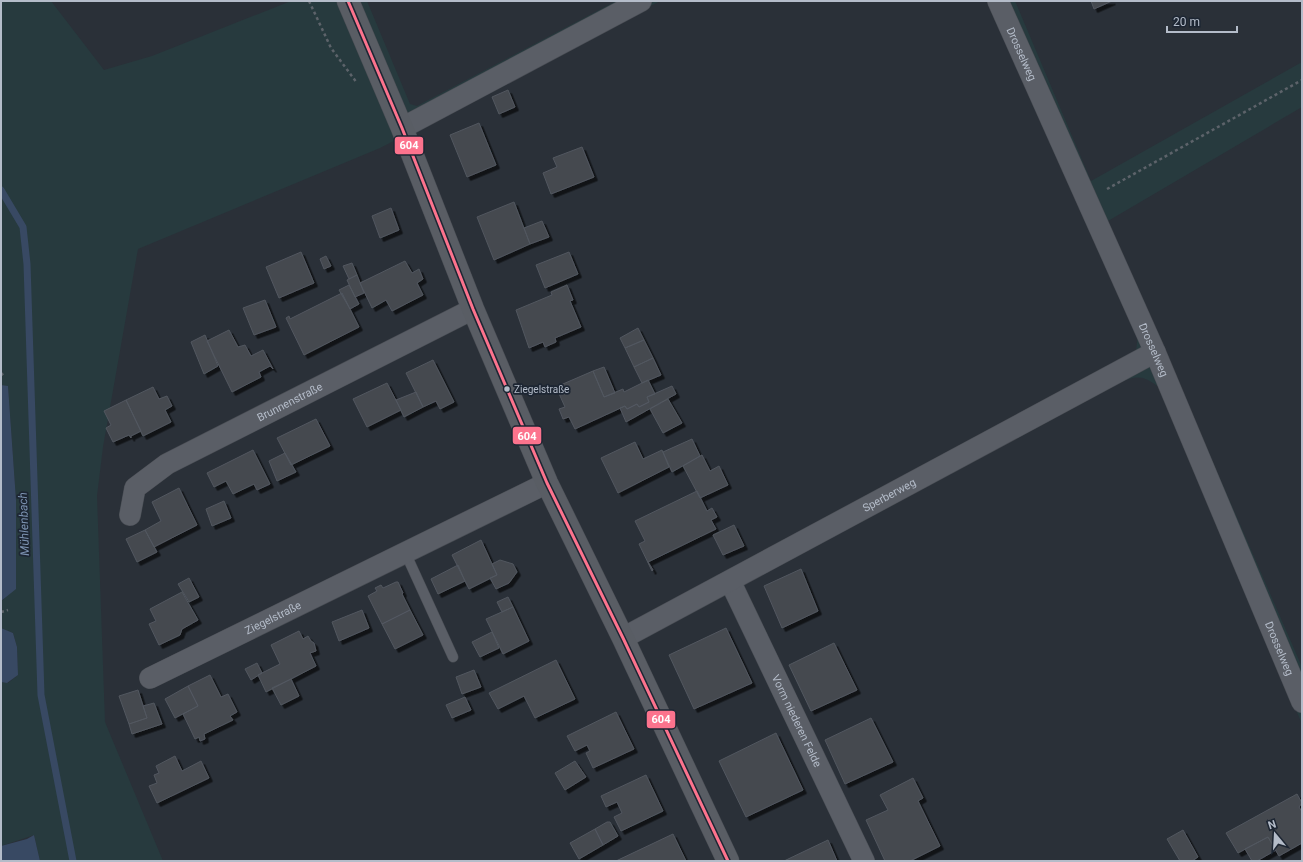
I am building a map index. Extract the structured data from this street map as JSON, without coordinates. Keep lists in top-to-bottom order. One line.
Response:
{"streets":{"street":["Drosselweg","Brunnenstraße","Sperberweg","Ziegelstraße","Vorm niederen Felde"]},"crossings":[["Drosselweg","Sperberweg"],["Sperberweg","Vorm niederen Felde"]],"water":["Mühlenbach"],"places":["Ziegelstraße"],"lines":["transit line 604"],"scale_bar":"20 m","north":"top"}
